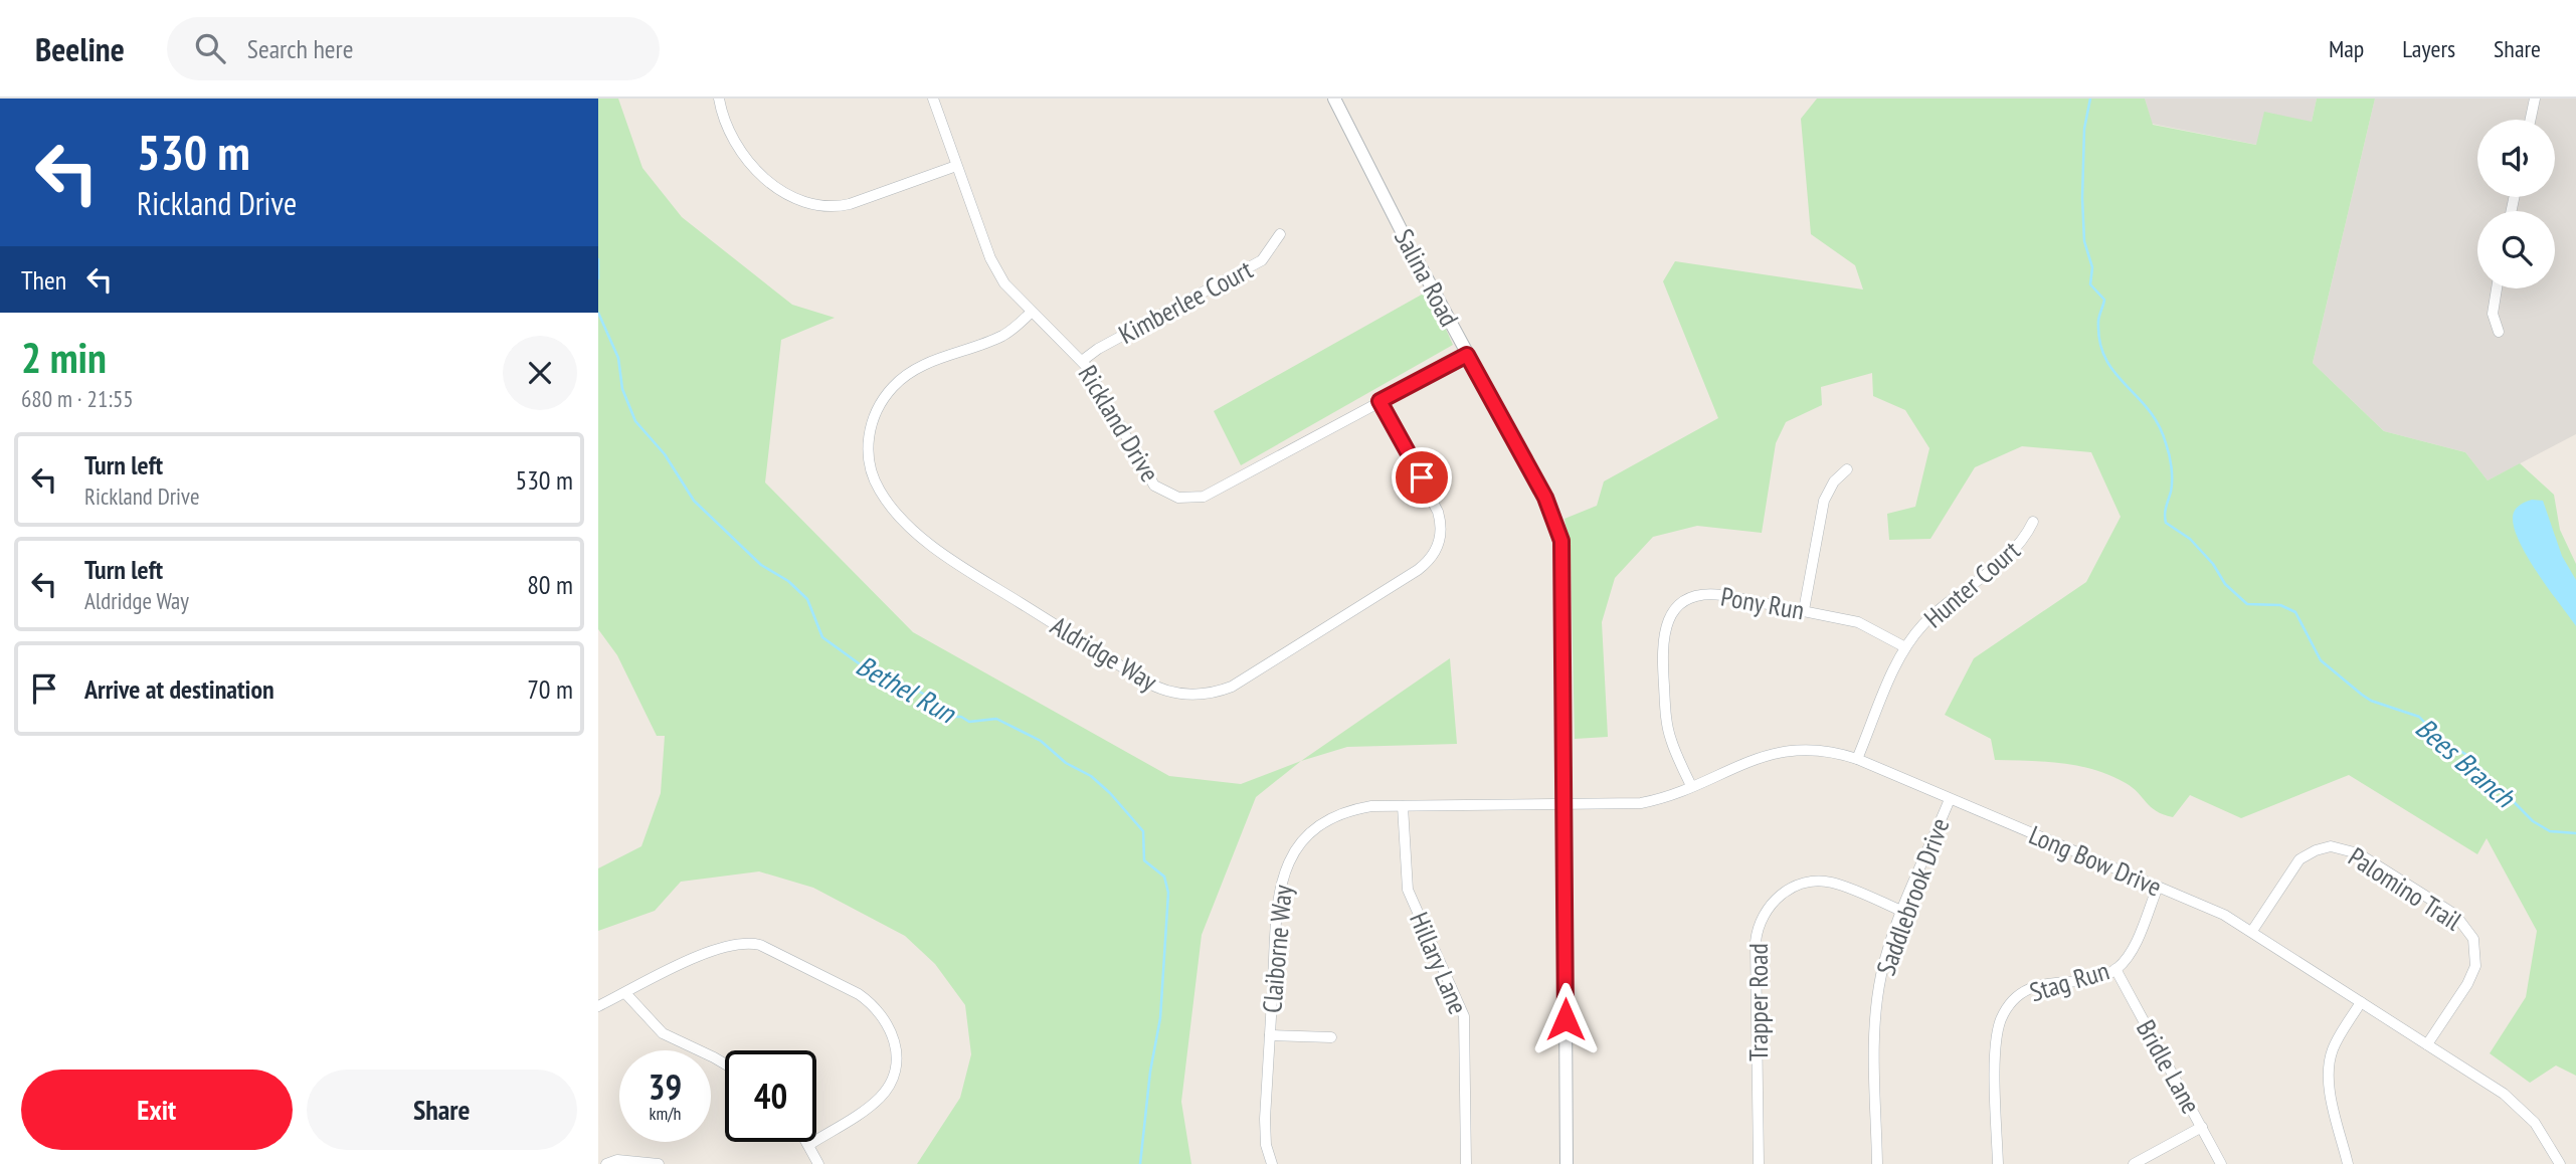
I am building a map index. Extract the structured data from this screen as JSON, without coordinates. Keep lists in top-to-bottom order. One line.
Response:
{"streets":{"street":["Salina Road","Kimberlee Court","Rickland Drive","Hunter Court","Pony Run","Aldridge Way","Long Bow Drive","Palomino Trail","Saddlebrook Drive","Claiborne Way","Hillary Lane","Stag Run","Trapper Road","Bridle Lane"]},"crossings":[["Salina Road","Rickland Drive"],["Salina Road","Long Bow Drive"],["Salina Road","Claiborne Way"],["Kimberlee Court","Rickland Drive"],["Rickland Drive","Aldridge Way"],["Hunter Court","Pony Run"],["Hunter Court","Long Bow Drive"],["Pony Run","Long Bow Drive"],["Long Bow Drive","Palomino Trail"],["Long Bow Drive","Saddlebrook Drive"],["Long Bow Drive","Claiborne Way"],["Long Bow Drive","Stag Run"],["Saddlebrook Drive","Trapper Road"],["Claiborne Way","Hillary Lane"],["Stag Run","Bridle Lane"]],"water":["Bethel Run","Bees Branch"],"page":{"header":"Beeline","search":"Search here","nav":["Map","Layers","Share"],"turn":["530 m","Rickland Drive"],"then":"Then","heading":["2 min","680 m · 21:55"],"list":[{"name":"Turn left","note":"Rickland Drive","value":"530 m"},{"name":"Turn left","note":"Aldridge Way","value":"80 m"},{"name":"Arrive at destination","value":"70 m"}],"speed":"39 km/h","limit":"40","buttons":["Exit","Share"]}}
